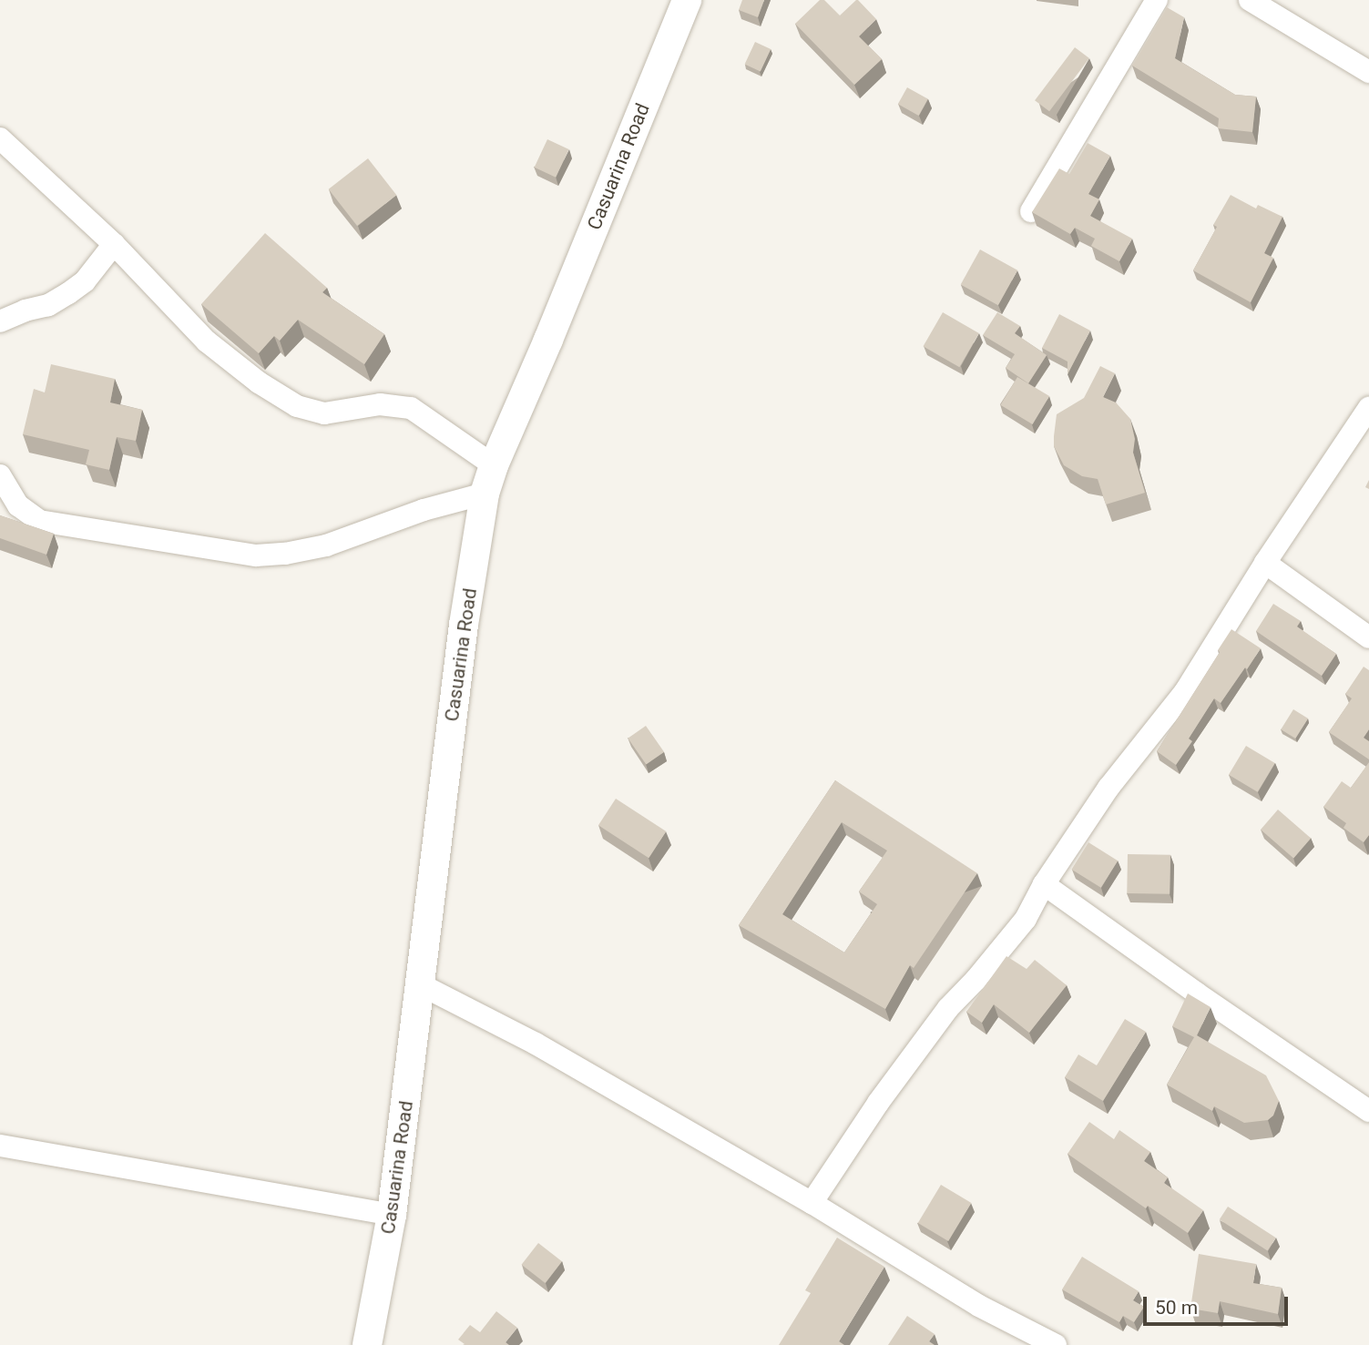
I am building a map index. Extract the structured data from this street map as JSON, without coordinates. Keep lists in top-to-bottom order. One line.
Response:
{"streets":{"street":["Casuarina Road"]},"scale_bar":"50 m"}
